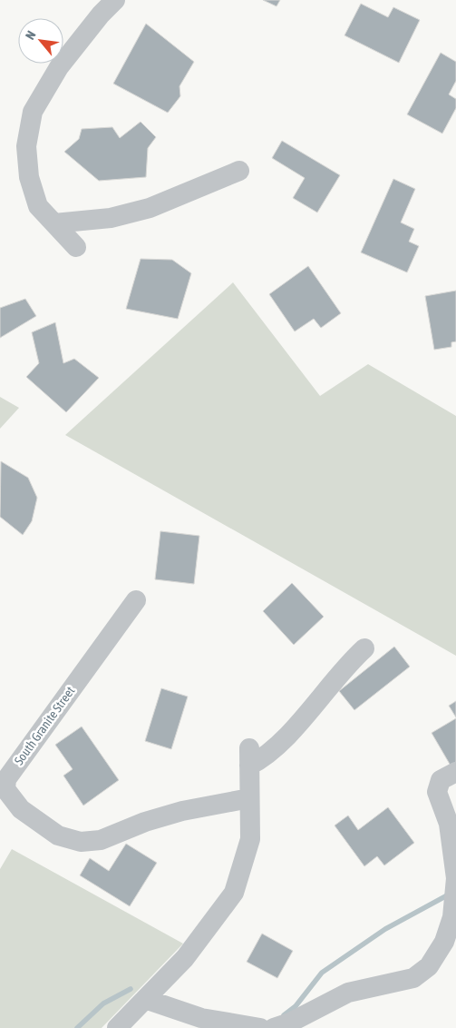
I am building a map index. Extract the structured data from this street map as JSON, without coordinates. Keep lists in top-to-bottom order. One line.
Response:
{"streets":{"street":["South Granite Street"]},"north":"top left"}
